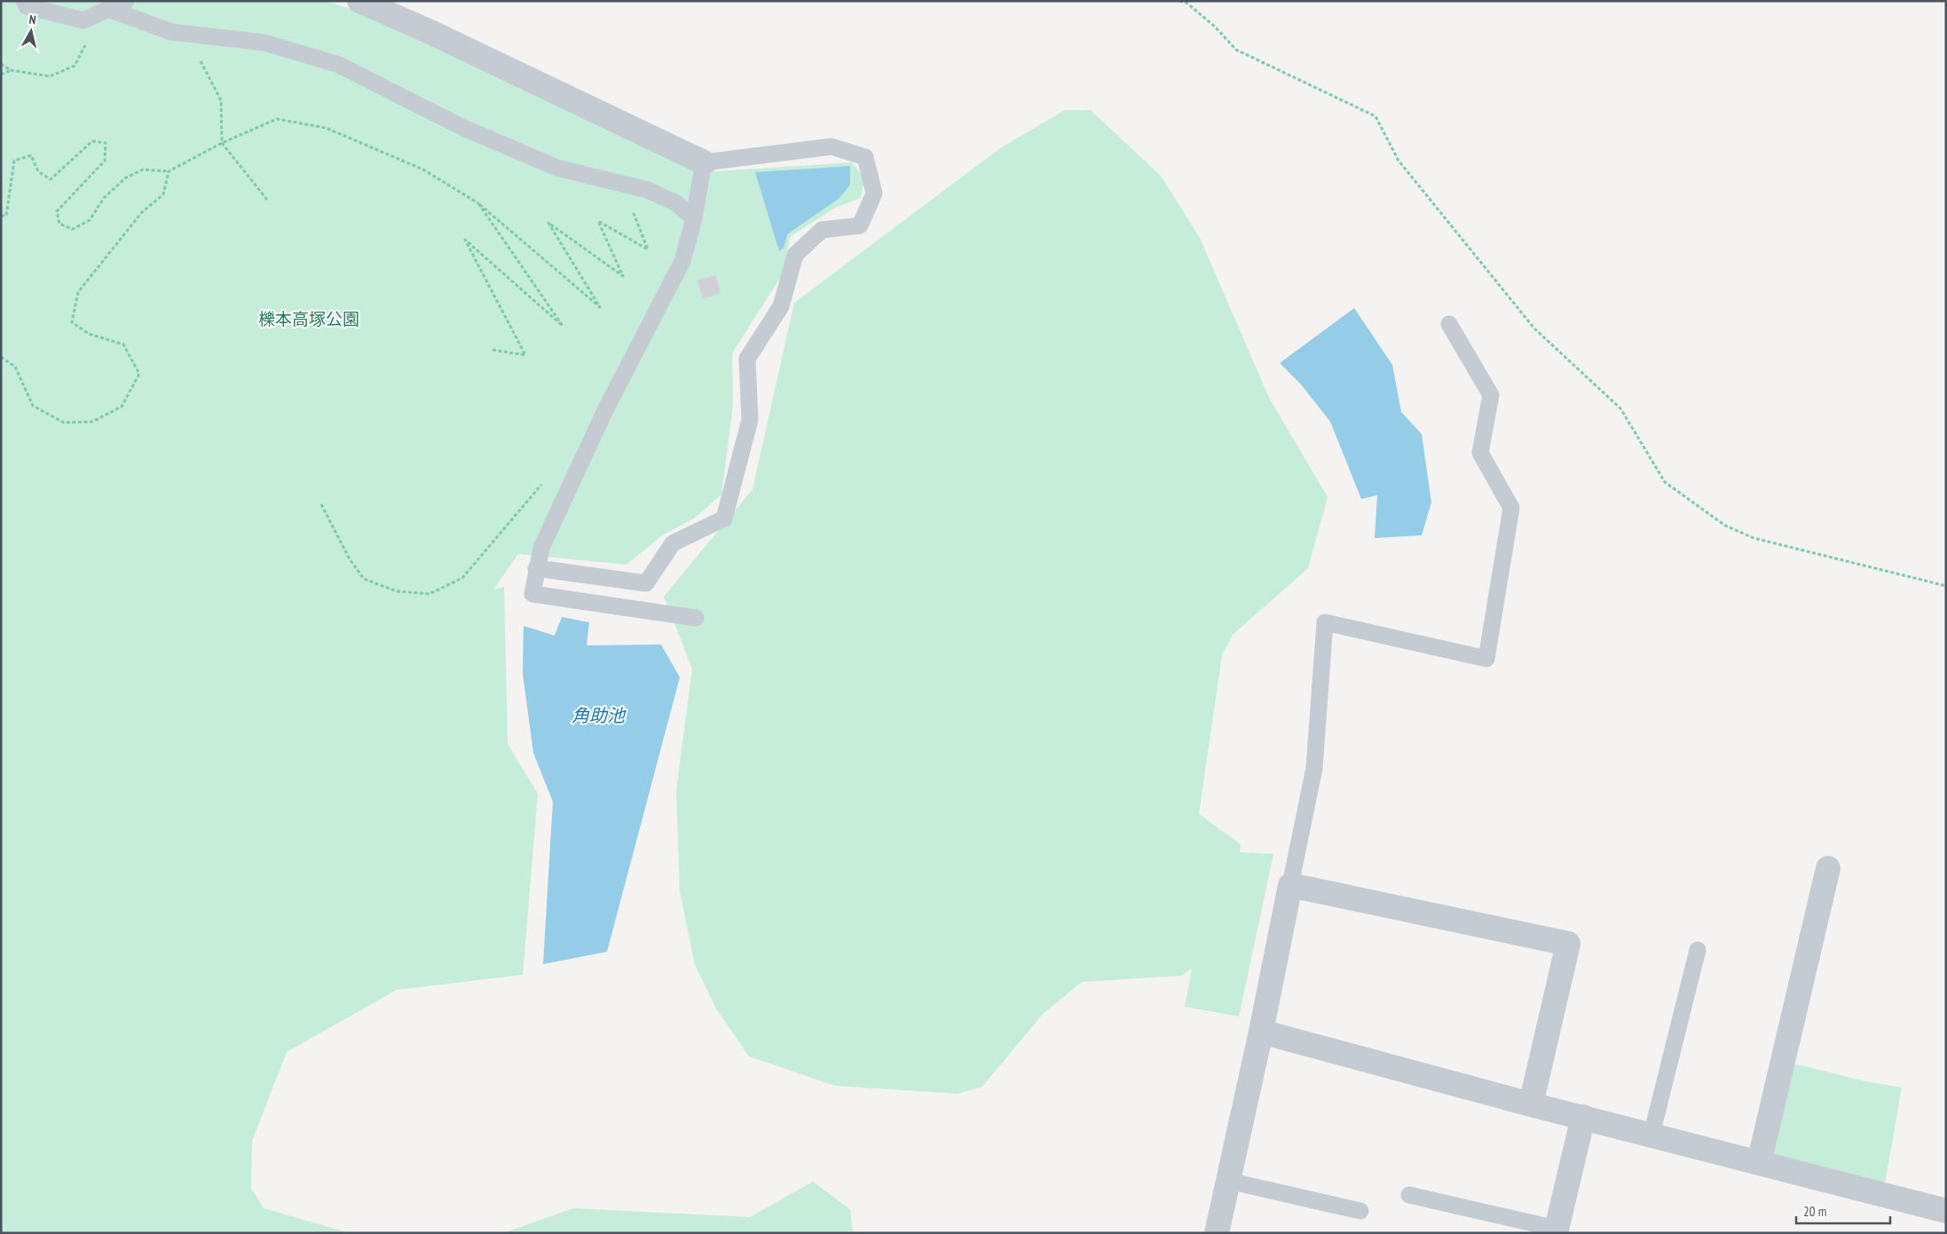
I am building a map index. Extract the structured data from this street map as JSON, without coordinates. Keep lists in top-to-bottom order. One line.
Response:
{"water":["角助池"],"parks":["櫟本高塚公園"],"scale_bar":"20 m","north":"top"}
